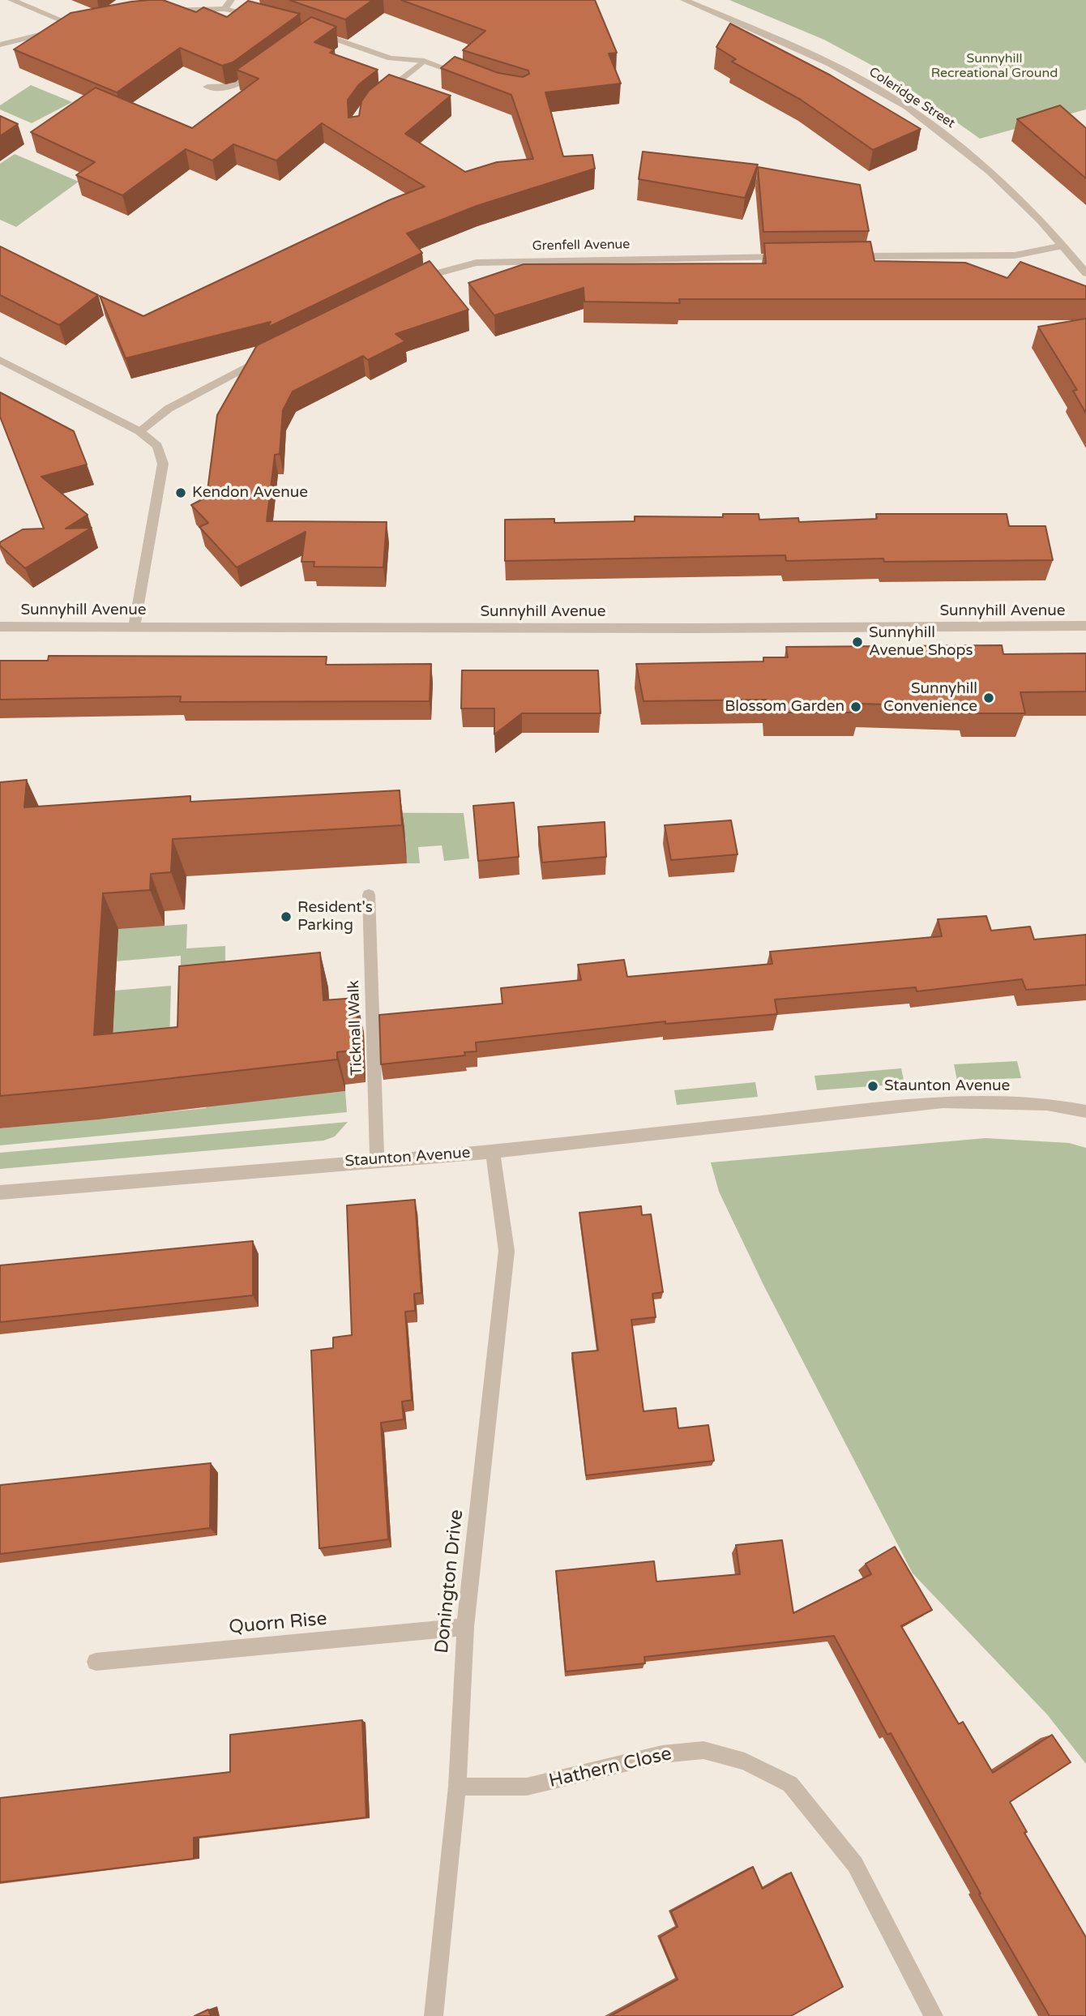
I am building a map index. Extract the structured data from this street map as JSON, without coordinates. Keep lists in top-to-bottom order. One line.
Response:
{"streets":{"street":["Coleridge Street","Grenfell Avenue","Sunnyhill Avenue","Ticknall Walk","Staunton Avenue","Donington Drive","Quorn Rise","Hathern Close"]},"crossings":[["Ticknall Walk","Staunton Avenue"],["Staunton Avenue","Donington Drive"],["Donington Drive","Quorn Rise"],["Donington Drive","Hathern Close"]],"parks":["Sunnyhill Recreational Ground"],"places":["Kendon Avenue","Sunnyhill Avenue Shops","Sunnyhill Convenience","Blossom Garden","Resident's Parking","Staunton Avenue"]}
